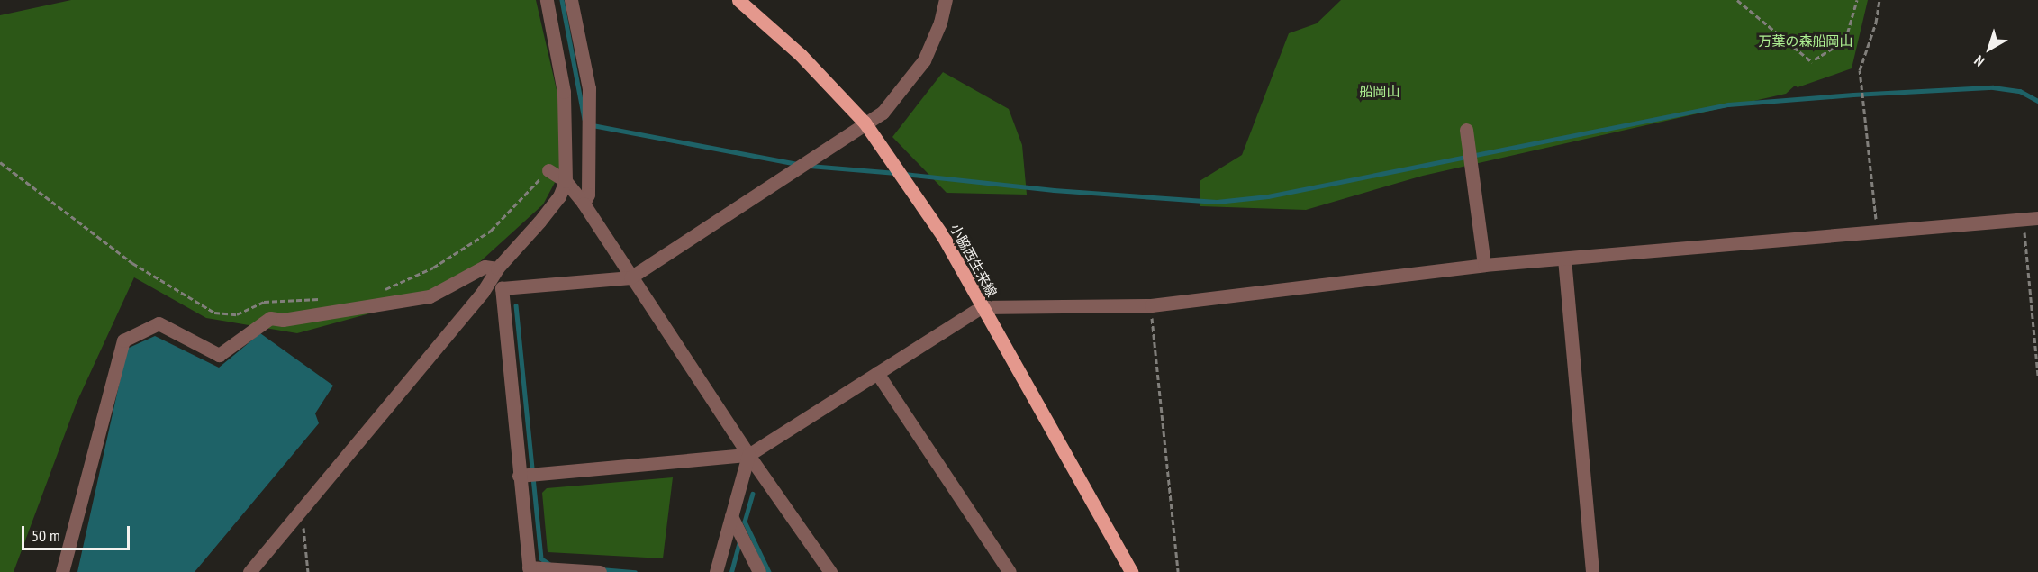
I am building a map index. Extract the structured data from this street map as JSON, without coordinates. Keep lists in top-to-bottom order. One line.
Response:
{"streets":{"main road":["小脇西生来線"]},"parks":["万葉の森船岡山","船岡山"],"scale_bar":"50 m","north":"bottom left"}
